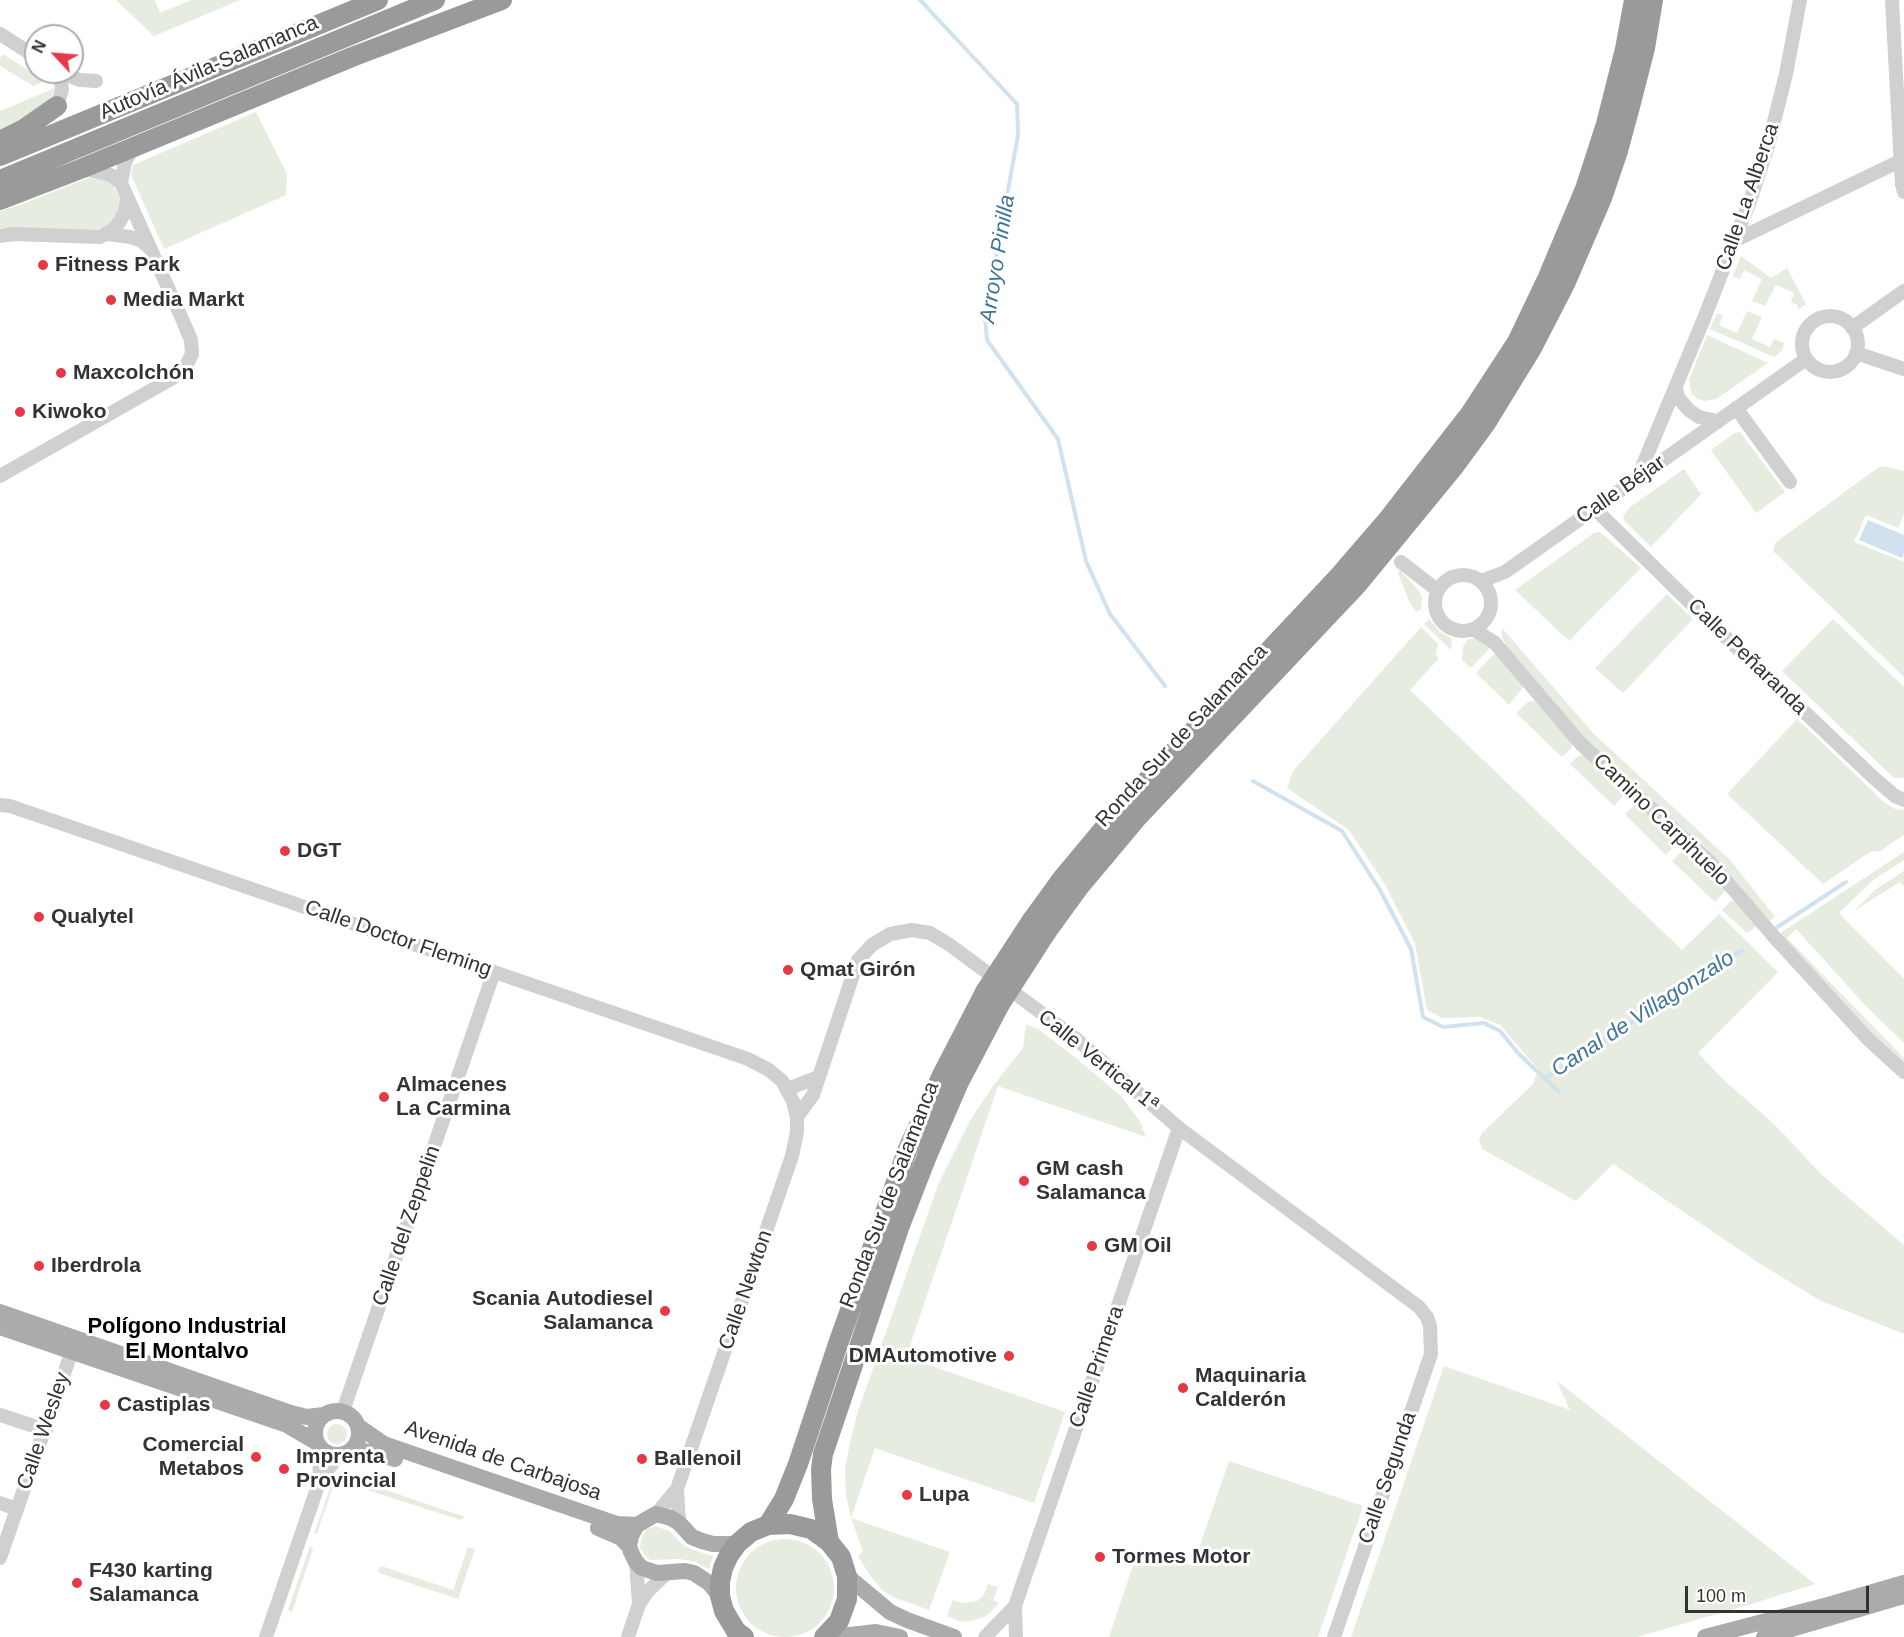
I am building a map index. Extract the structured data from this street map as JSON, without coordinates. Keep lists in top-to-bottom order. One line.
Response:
{"streets":{"highway":["Autovía Ávila-Salamanca","Ronda Sur de Salamanca"],"main road":["Avenida de Carbajosa"],"street":["Calle La Alberca","Calle Béjar","Calle Peñaranda","Camino Carpihuelo","Calle Doctor Fleming","Calle Vertical 1ª","Calle del Zeppelin","Calle Newton","Calle Primera","Calle Wesley","Calle Segunda"]},"crossings":[["Calle La Alberca","Calle Béjar"],["Calle Béjar","Calle Peñaranda"],["Calle Béjar","Camino Carpihuelo"],["Calle Doctor Fleming","Calle del Zeppelin"],["Calle Doctor Fleming","Calle Newton"],["Calle Vertical 1ª","Calle Newton"],["Calle Vertical 1ª","Calle Primera"],["Calle Vertical 1ª","Calle Segunda"],["Calle del Zeppelin","Avenida de Carbajosa"]],"districts":["Polígono Industrial El Montalvo"],"water":["Arroyo Pinilla","Canal de Villagonzalo"],"places":["Fitness Park","Media Markt","Maxcolchón","Kiwoko","DGT","Qualytel","Qmat Girón","Almacenes La Carmina","GM cash Salamanca","GM Oil","Iberdrola","Scania Autodiesel Salamanca","DMAutomotive","Maquinaria Calderón","Castiplas","Comercial Metabos","Ballenoil","Imprenta Provincial","Lupa","Tormes Motor","F430 karting Salamanca"],"scale_bar":"100 m","north":"top left"}
